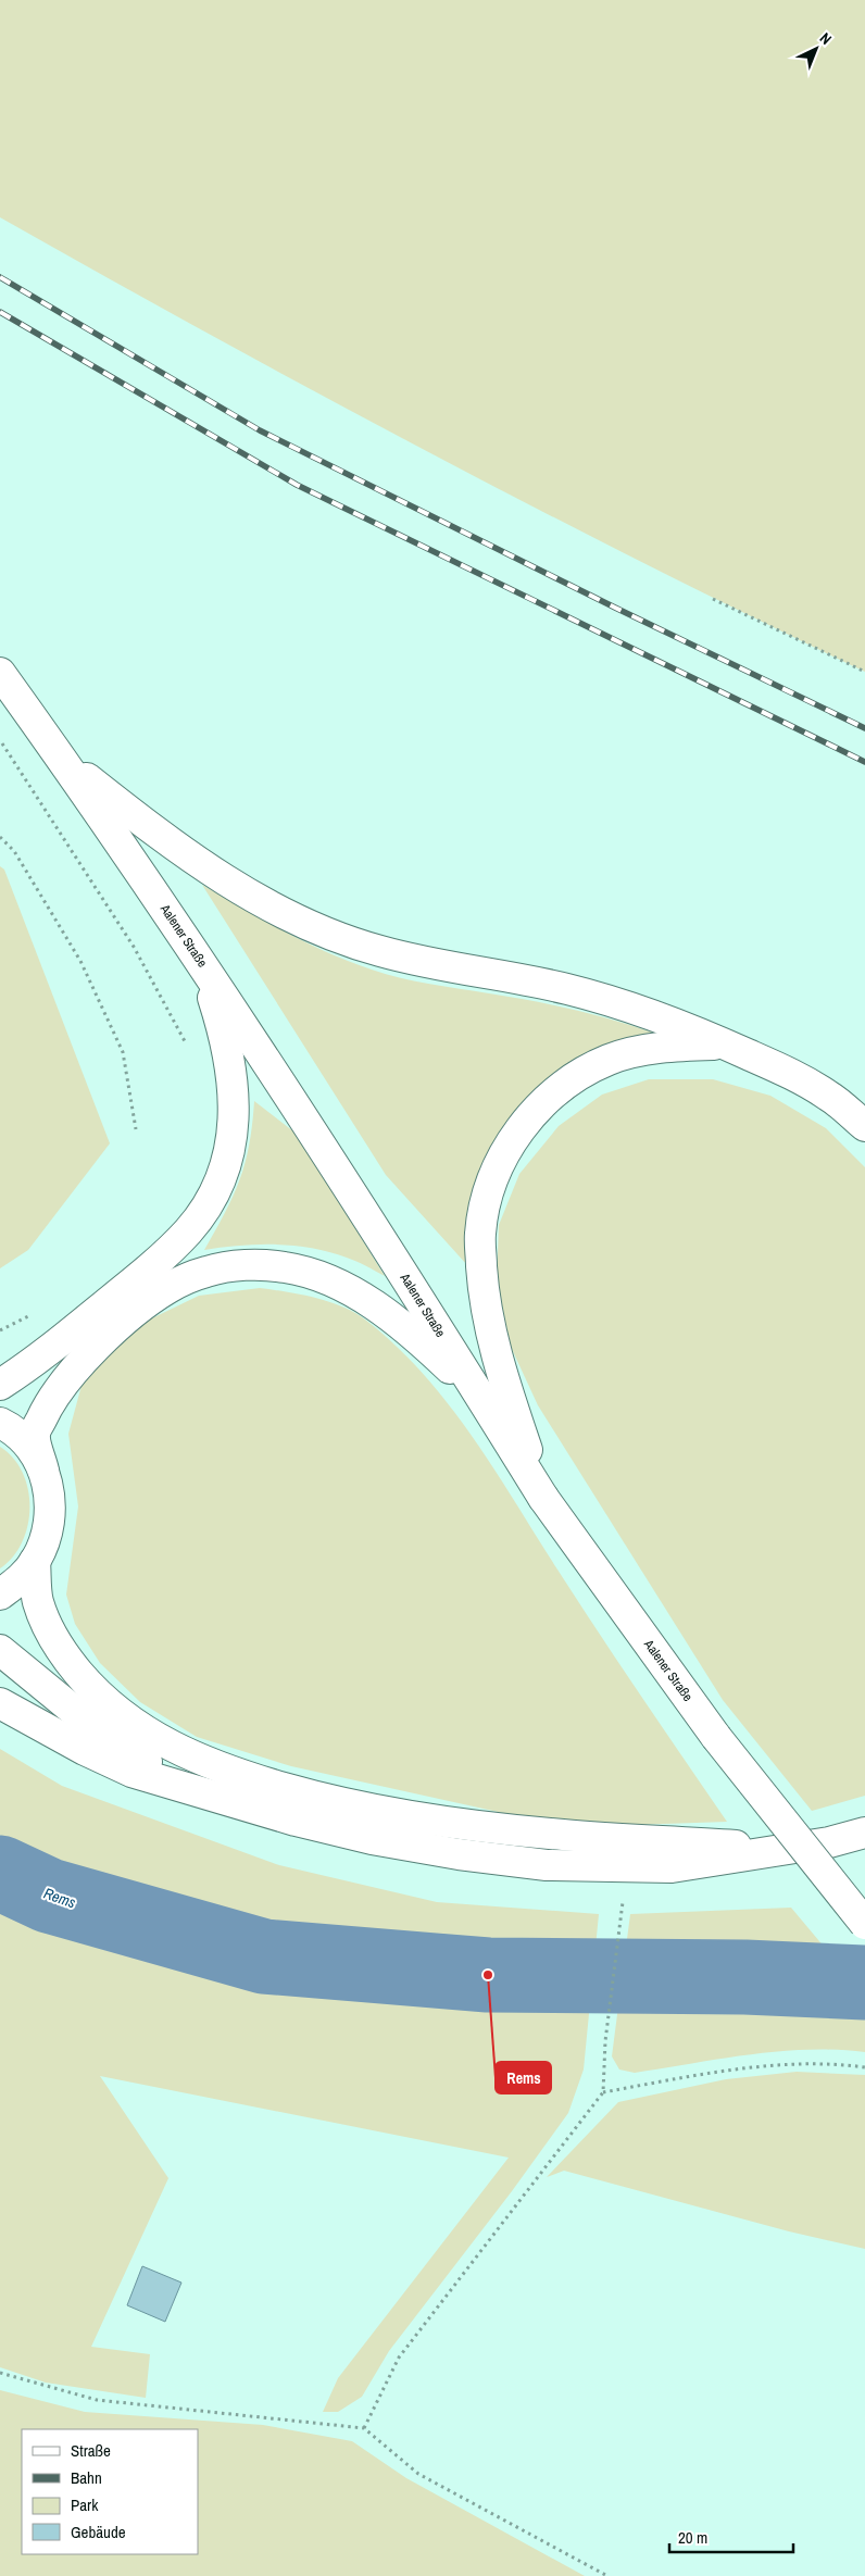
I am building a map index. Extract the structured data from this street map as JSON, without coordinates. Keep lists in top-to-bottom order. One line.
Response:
{"streets":{"main road":["Aalener Straße"]},"water":["Rems"],"places":["Rems"],"legend":["Straße","Bahn","Park","Gebäude"],"scale_bar":"20 m","north":"top right"}
